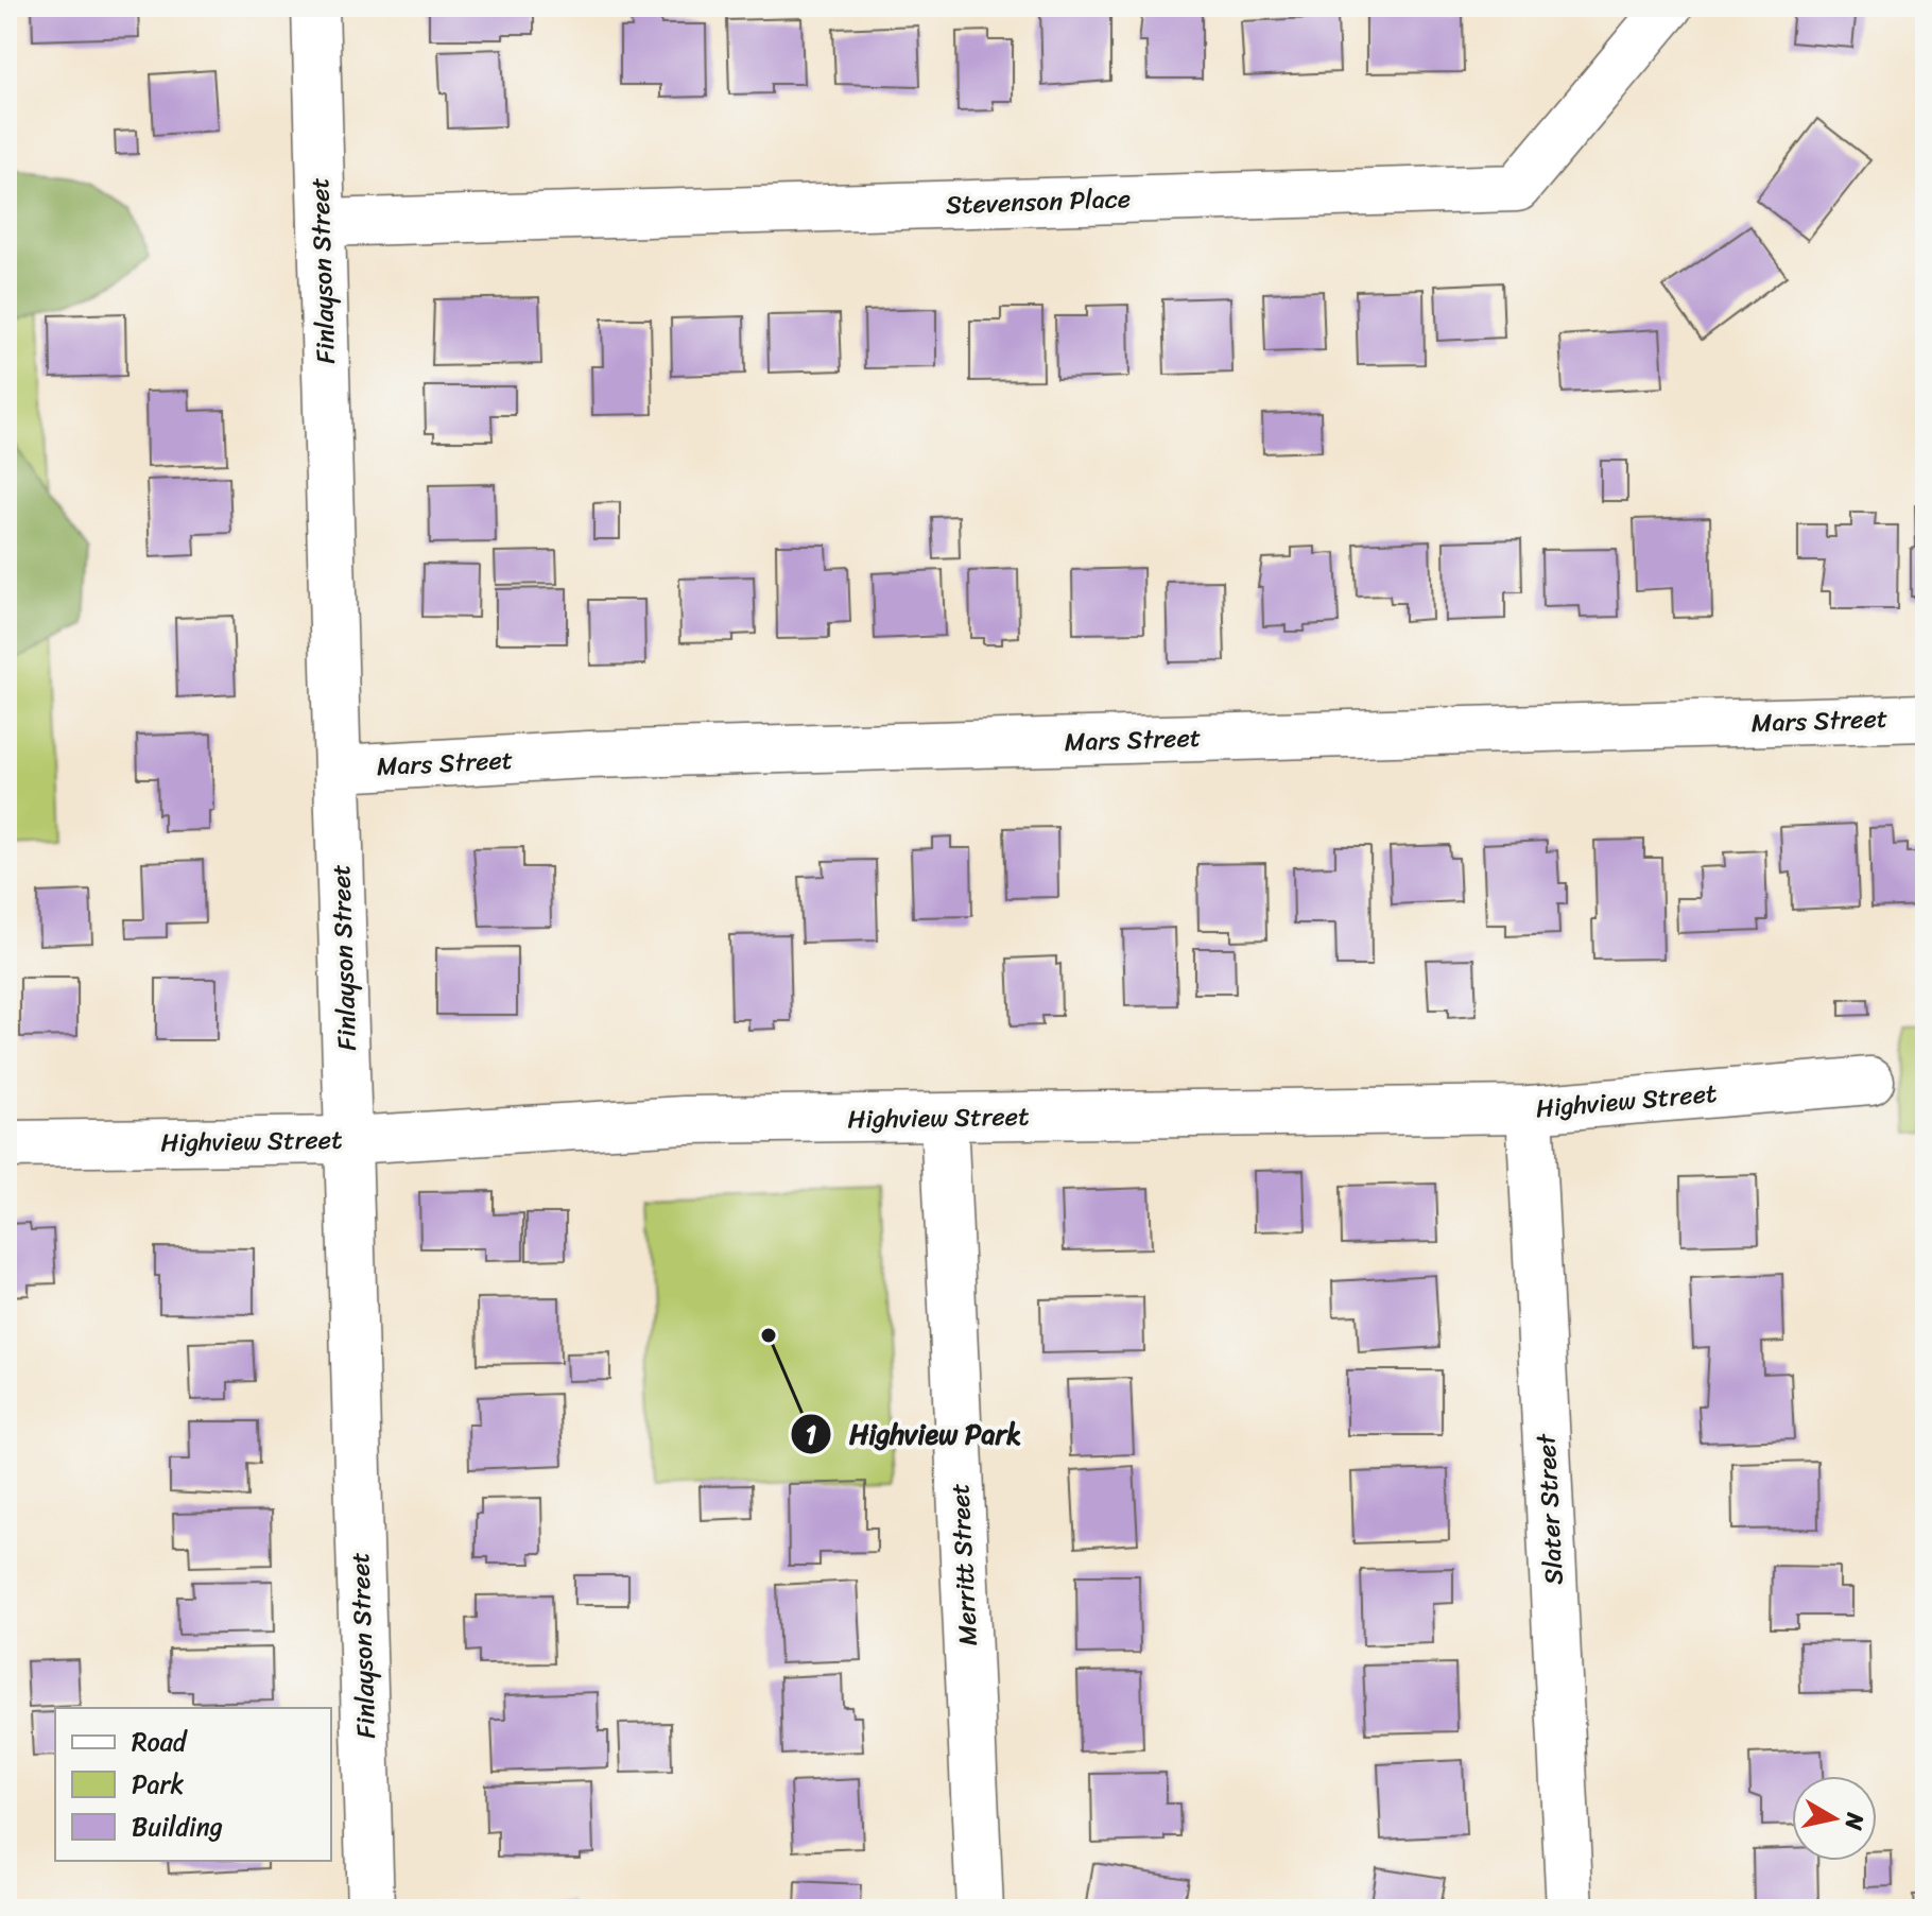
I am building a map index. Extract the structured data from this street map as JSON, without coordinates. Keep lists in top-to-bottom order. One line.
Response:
{"streets":{"street":["Stevenson Place","Finlayson Street","Mars Street","Highview Street","Slater Street","Merritt Street"]},"crossings":[["Stevenson Place","Finlayson Street"],["Finlayson Street","Mars Street"],["Finlayson Street","Highview Street"],["Highview Street","Slater Street"],["Highview Street","Merritt Street"]],"places":["Highview Park"],"legend":["Road","Park","Building"],"north":"right"}
